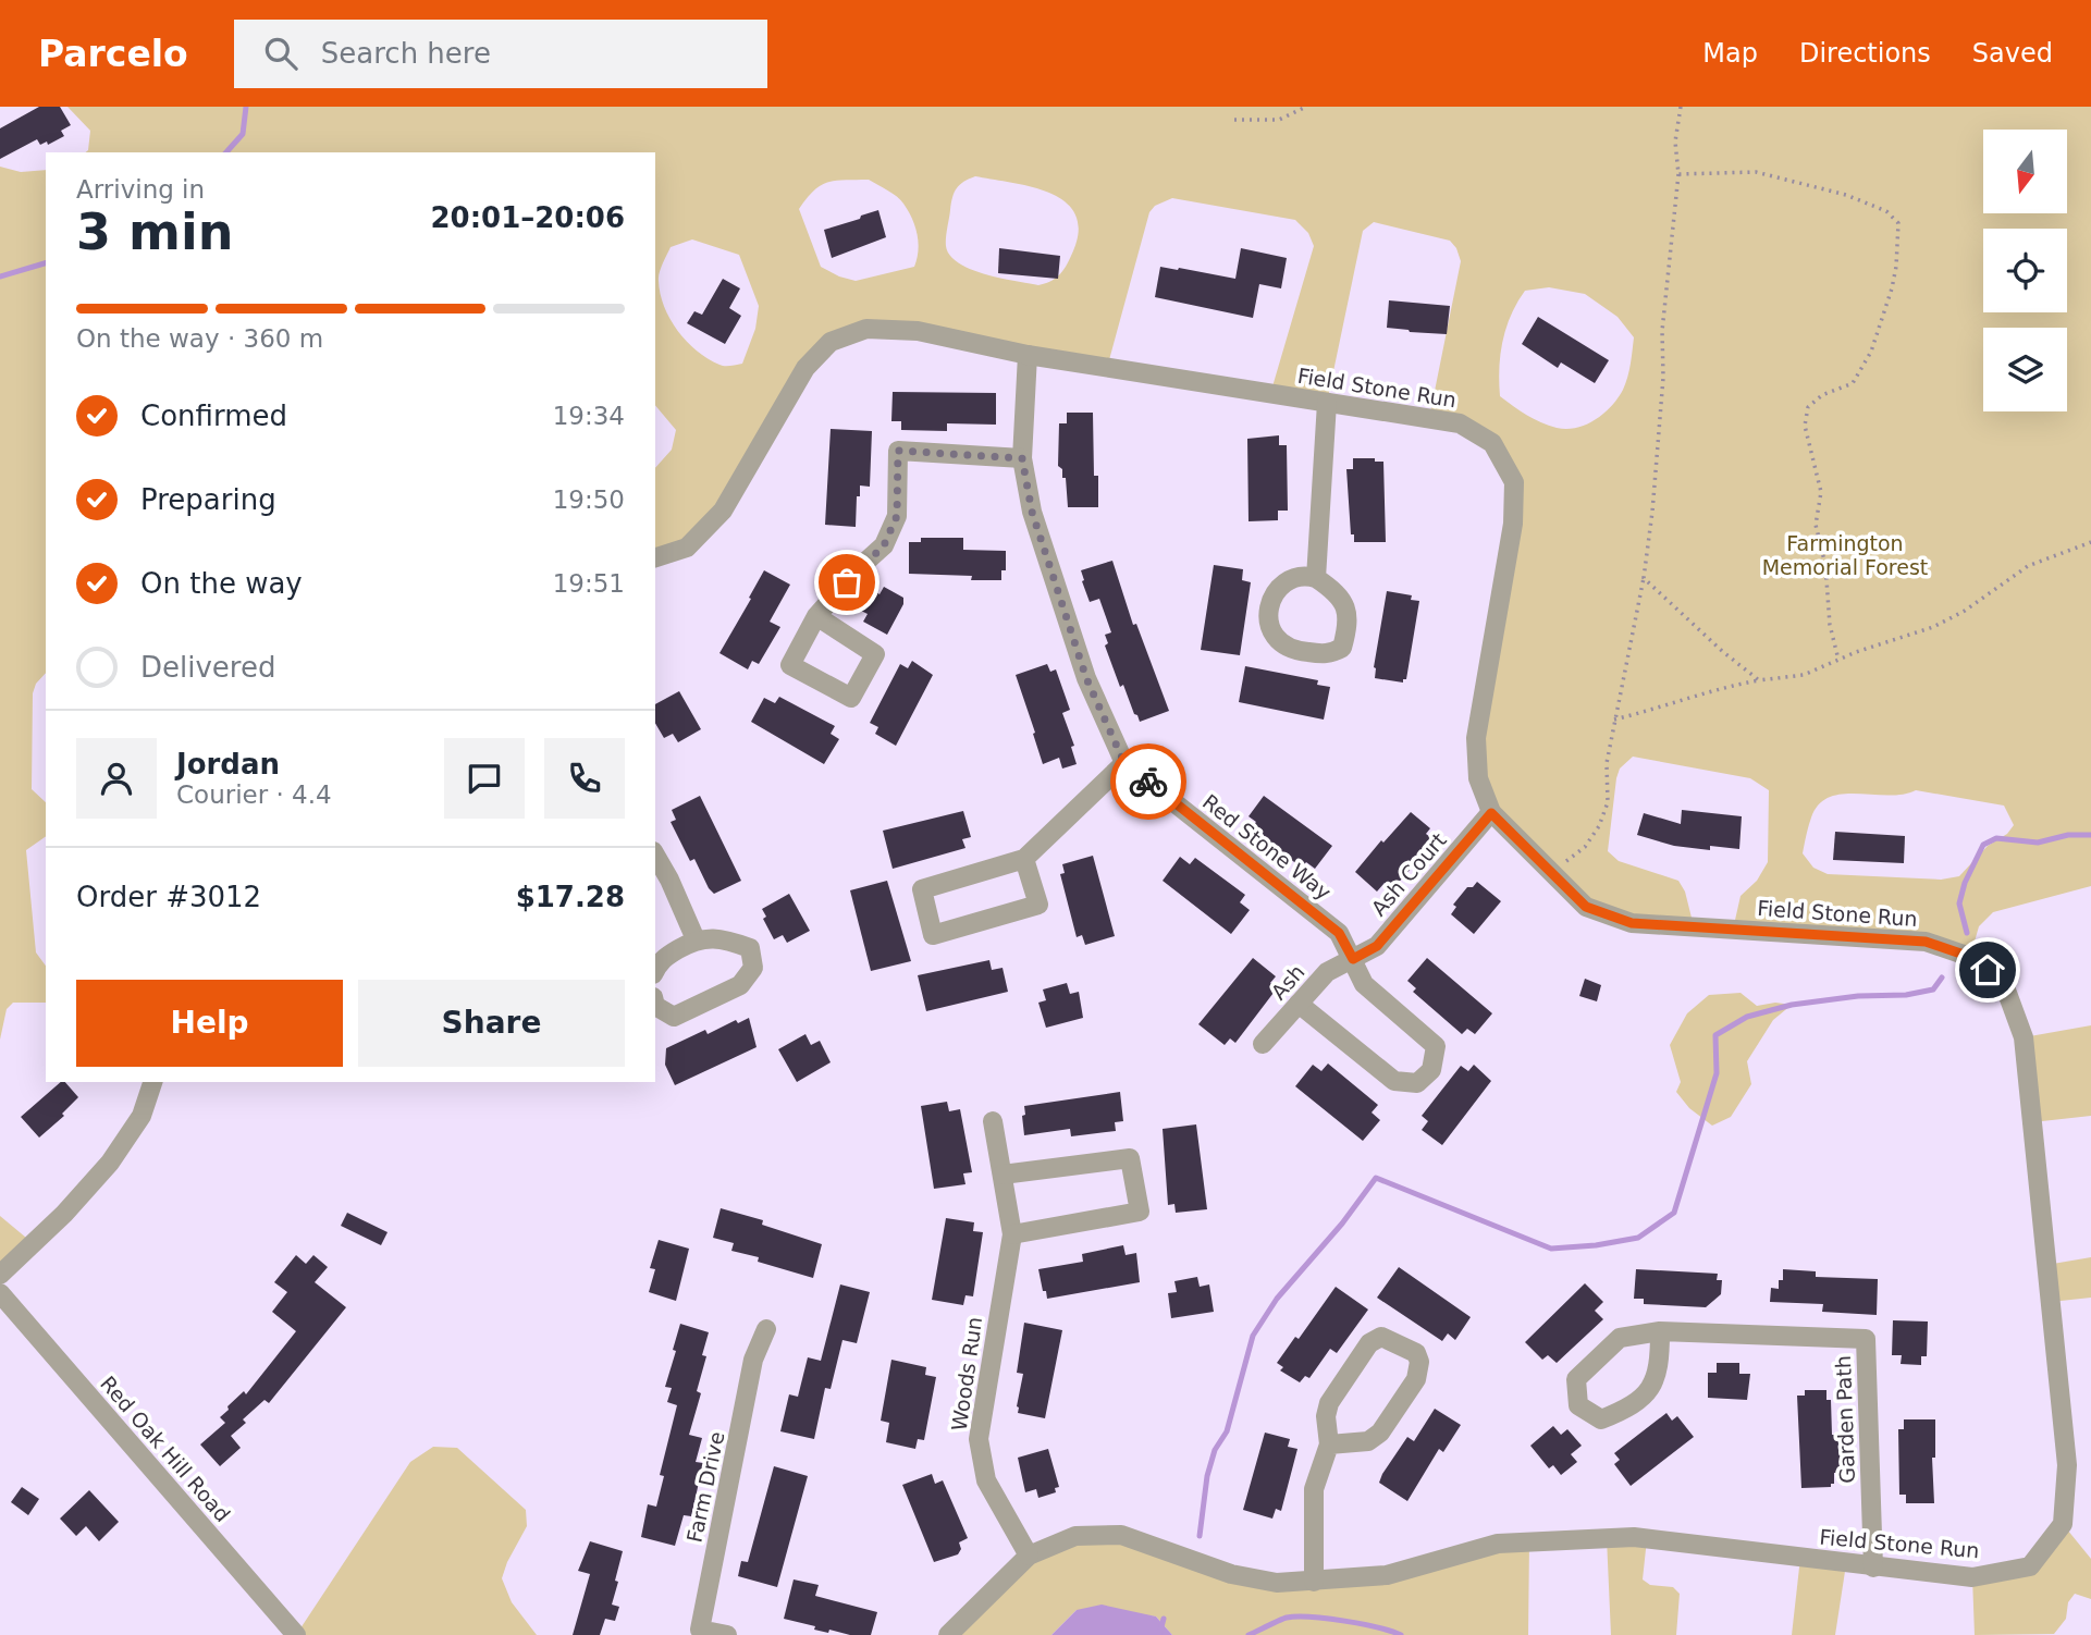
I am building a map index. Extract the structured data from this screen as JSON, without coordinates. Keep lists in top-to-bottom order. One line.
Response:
{"streets":{"street":["Field Stone Run","Red Stone Way","Ash Court","Ash","Woods Run","Garden Path","Red Oak Hill Road","Farm Drive"]},"crossings":[["Field Stone Run","Red Stone Way"],["Field Stone Run","Ash Court"],["Field Stone Run","Woods Run"],["Field Stone Run","Garden Path"],["Red Stone Way","Ash Court"],["Red Stone Way","Ash"],["Ash Court","Ash"]],"parks":["Farmington Memorial Forest"],"north":"bottom","page":{"header":"Parcelo","search":"Search here","nav":["Map","Directions","Saved"],"heading":["3 min","Arriving in","20:01–20:06"],"panel":["Jordan","Courier · 4.4","Order #3012","$17.28"],"bar":"On the way · 360 m","list":[["Confirmed","19:34"],["Preparing","19:50"],["On the way","19:51"],"Delivered"],"buttons":["Help","Share"]}}
